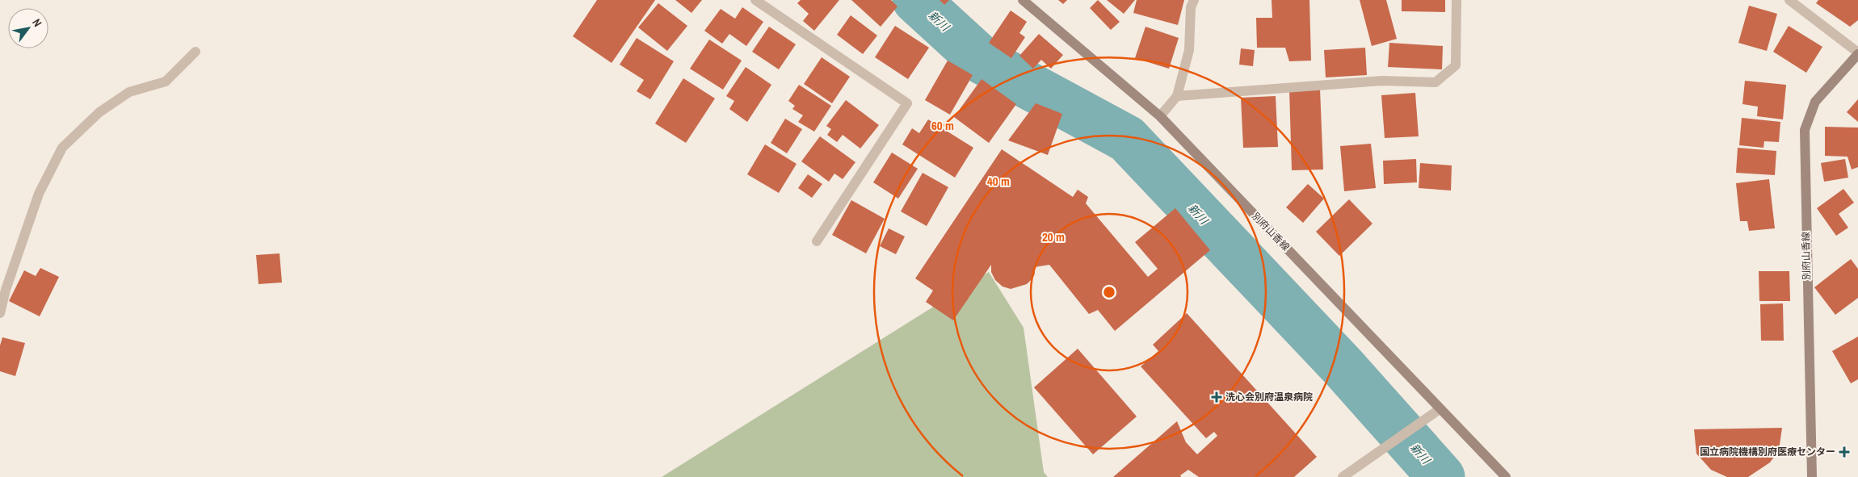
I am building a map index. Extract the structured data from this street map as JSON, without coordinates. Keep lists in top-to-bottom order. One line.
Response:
{"streets":{"main road":["別府山香線"]},"water":["新川"],"places":{"health":["洗心会別府温泉病院","国立病院機構別府医療センター"]},"north":"top right","rings":["60 m","40 m","20 m"]}
